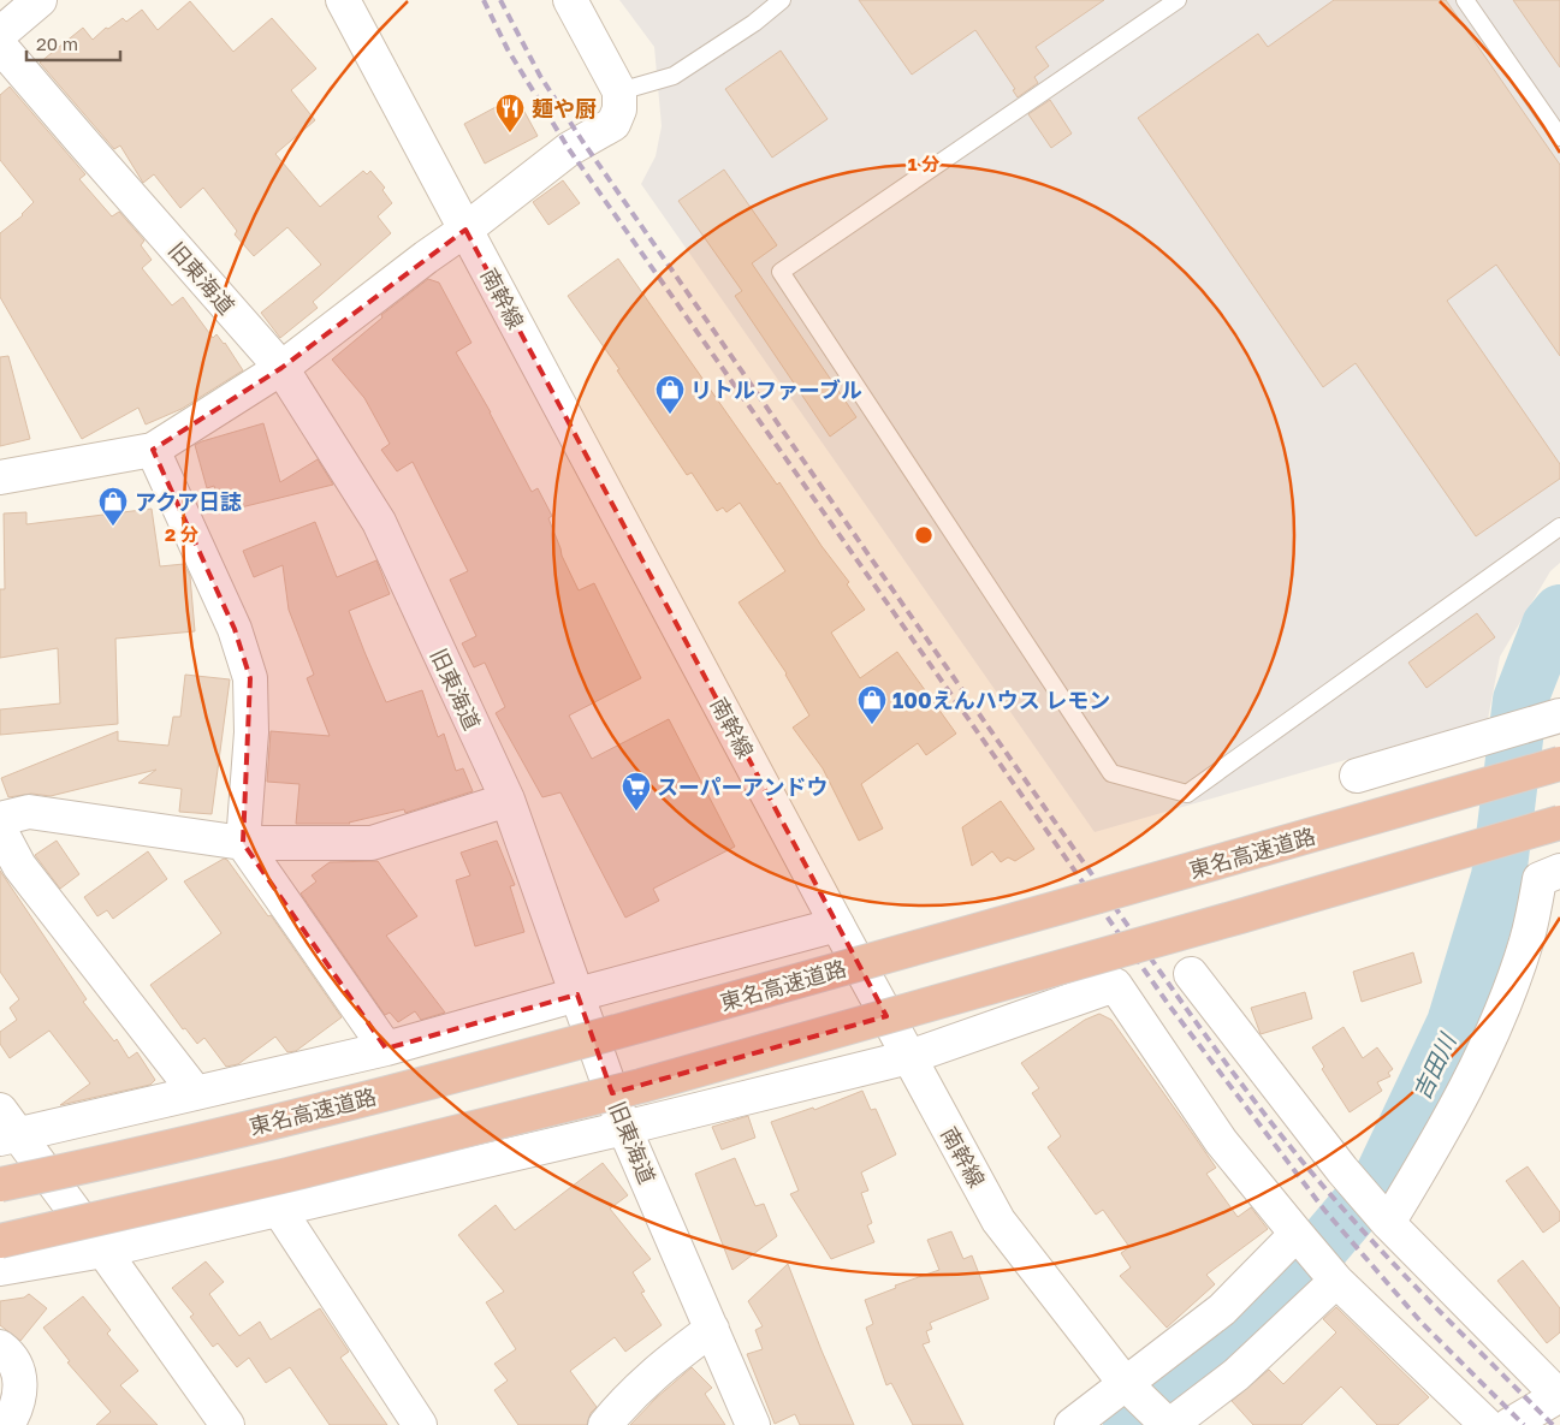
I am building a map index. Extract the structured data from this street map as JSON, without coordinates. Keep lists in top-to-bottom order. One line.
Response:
{"streets":{"highway":["東名高速道路"],"street":["旧東海道","南幹線"]},"water":["吉田川"],"places":{"restaurant":["麺や厨"],"shop":["リトルファーブル","アクア日誌","100えんハウス レモン"],"supermarket":["スーパーアンドウ"]},"scale_bar":"20 m","rings":["1 分","2 分"]}
